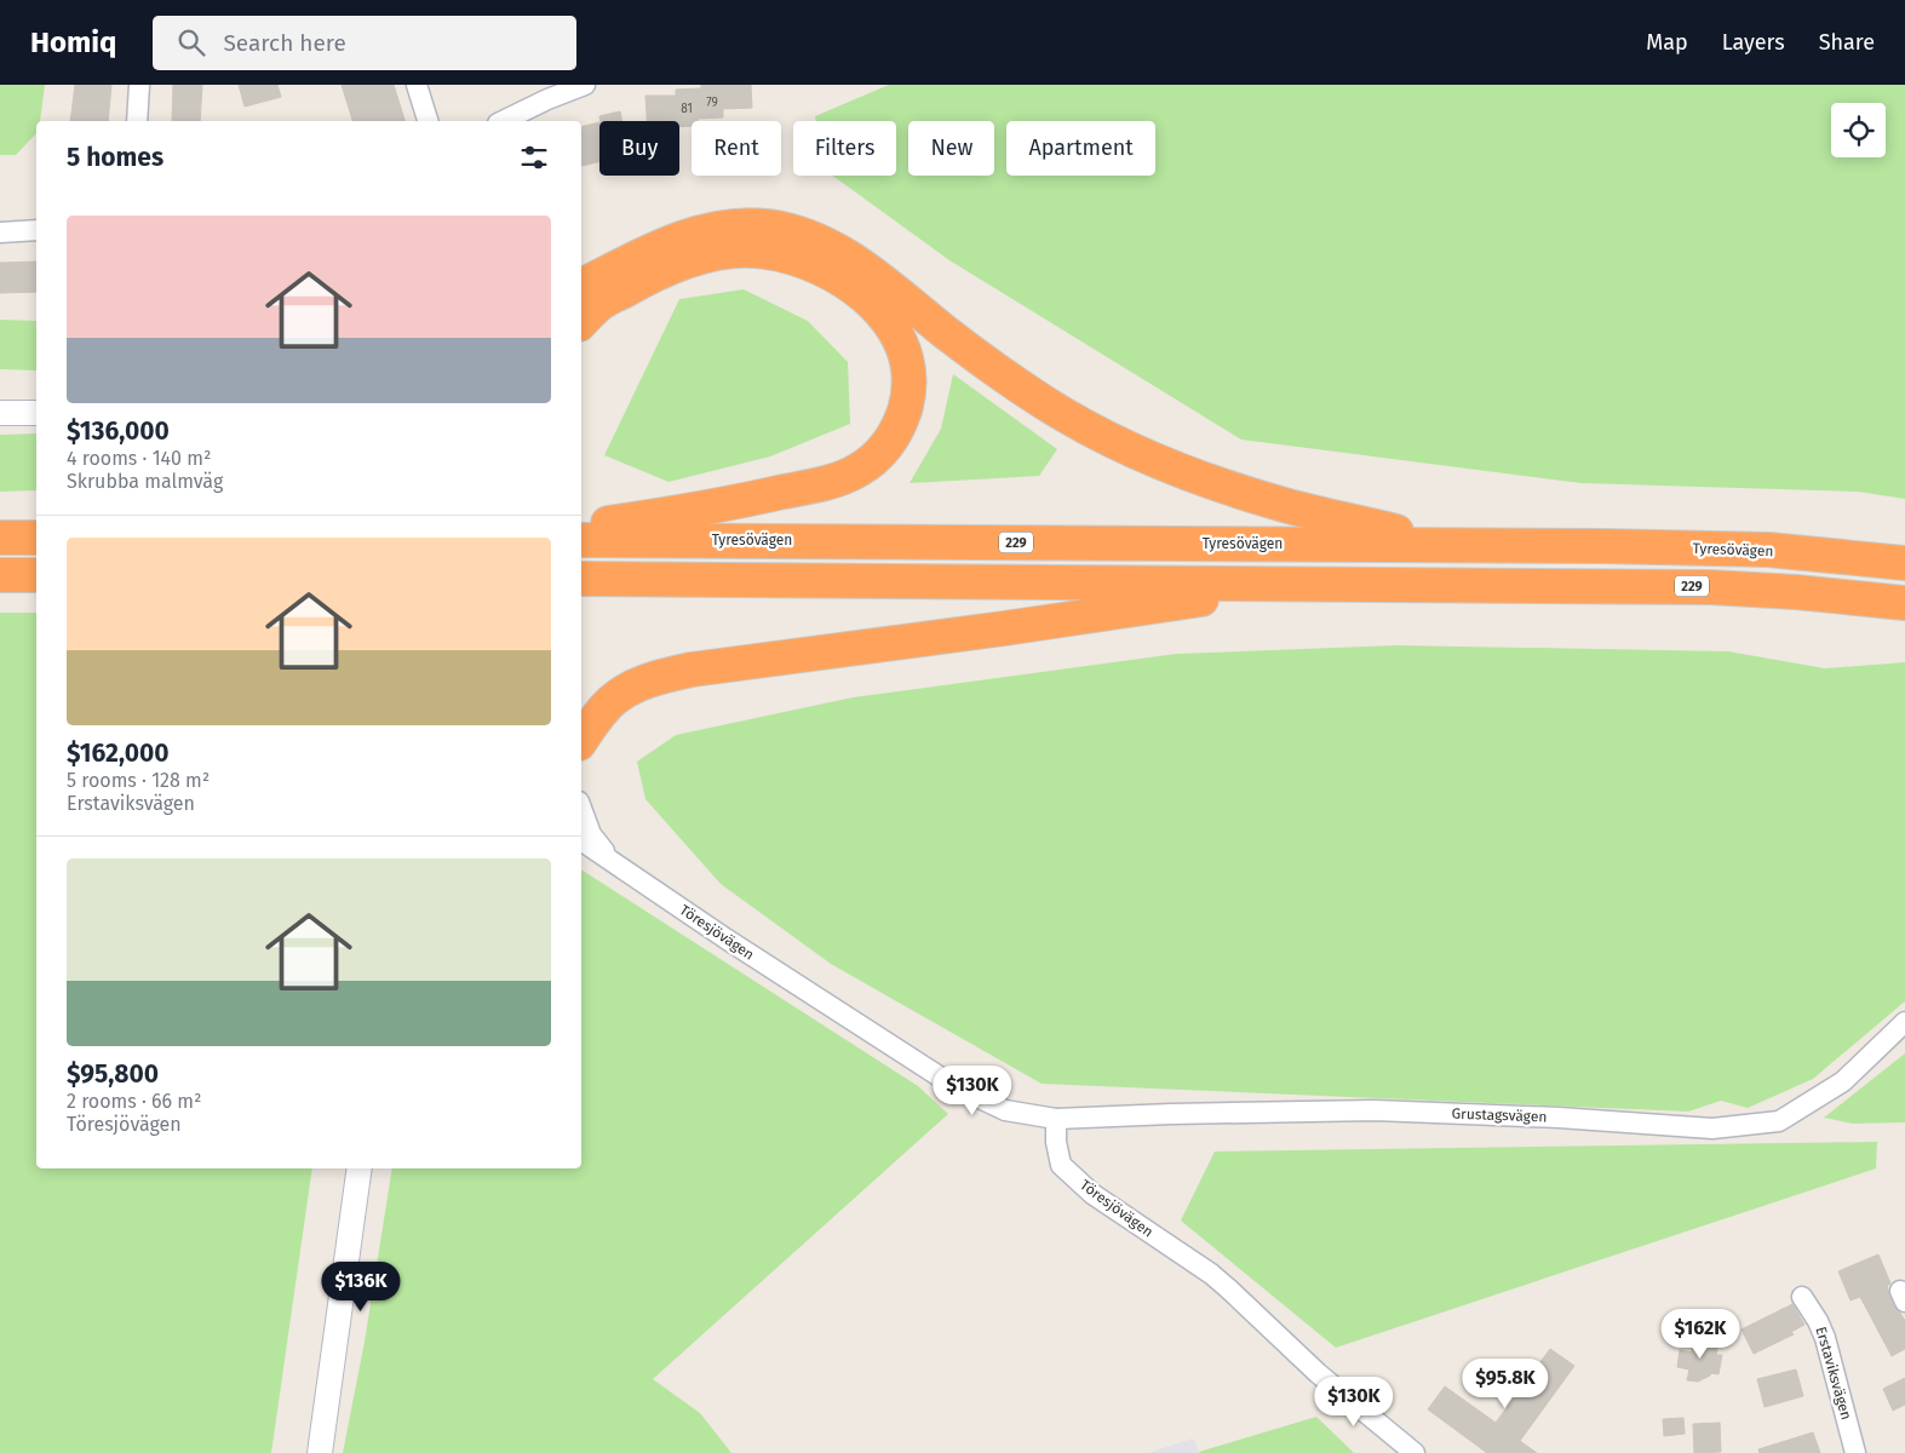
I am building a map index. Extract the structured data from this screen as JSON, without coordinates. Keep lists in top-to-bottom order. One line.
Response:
{"streets":{"highway":["Tyresövägen","229"],"street":["Töresjövägen","Grustagsvägen","Erstaviksvägen"]},"crossings":[["Töresjövägen","Grustagsvägen"]],"house_numbers":["79","81"],"page":{"header":"Homiq","search":"Search here","nav":["Map","Layers","Share"],"chip":["Buy","Rent","Filters","New","Apartment"],"heading":"5 homes","list":[{"name":"$136,000","note":"4 rooms · 140 m² · Skrubba malmväg"},{"name":"$162,000","note":"5 rooms · 128 m² · Erstaviksvägen"},{"name":"$95,800","note":"2 rooms · 66 m² · Töresjövägen"}],"price":["$130K","$136K","$162K","$95.8K","$130K"]}}
